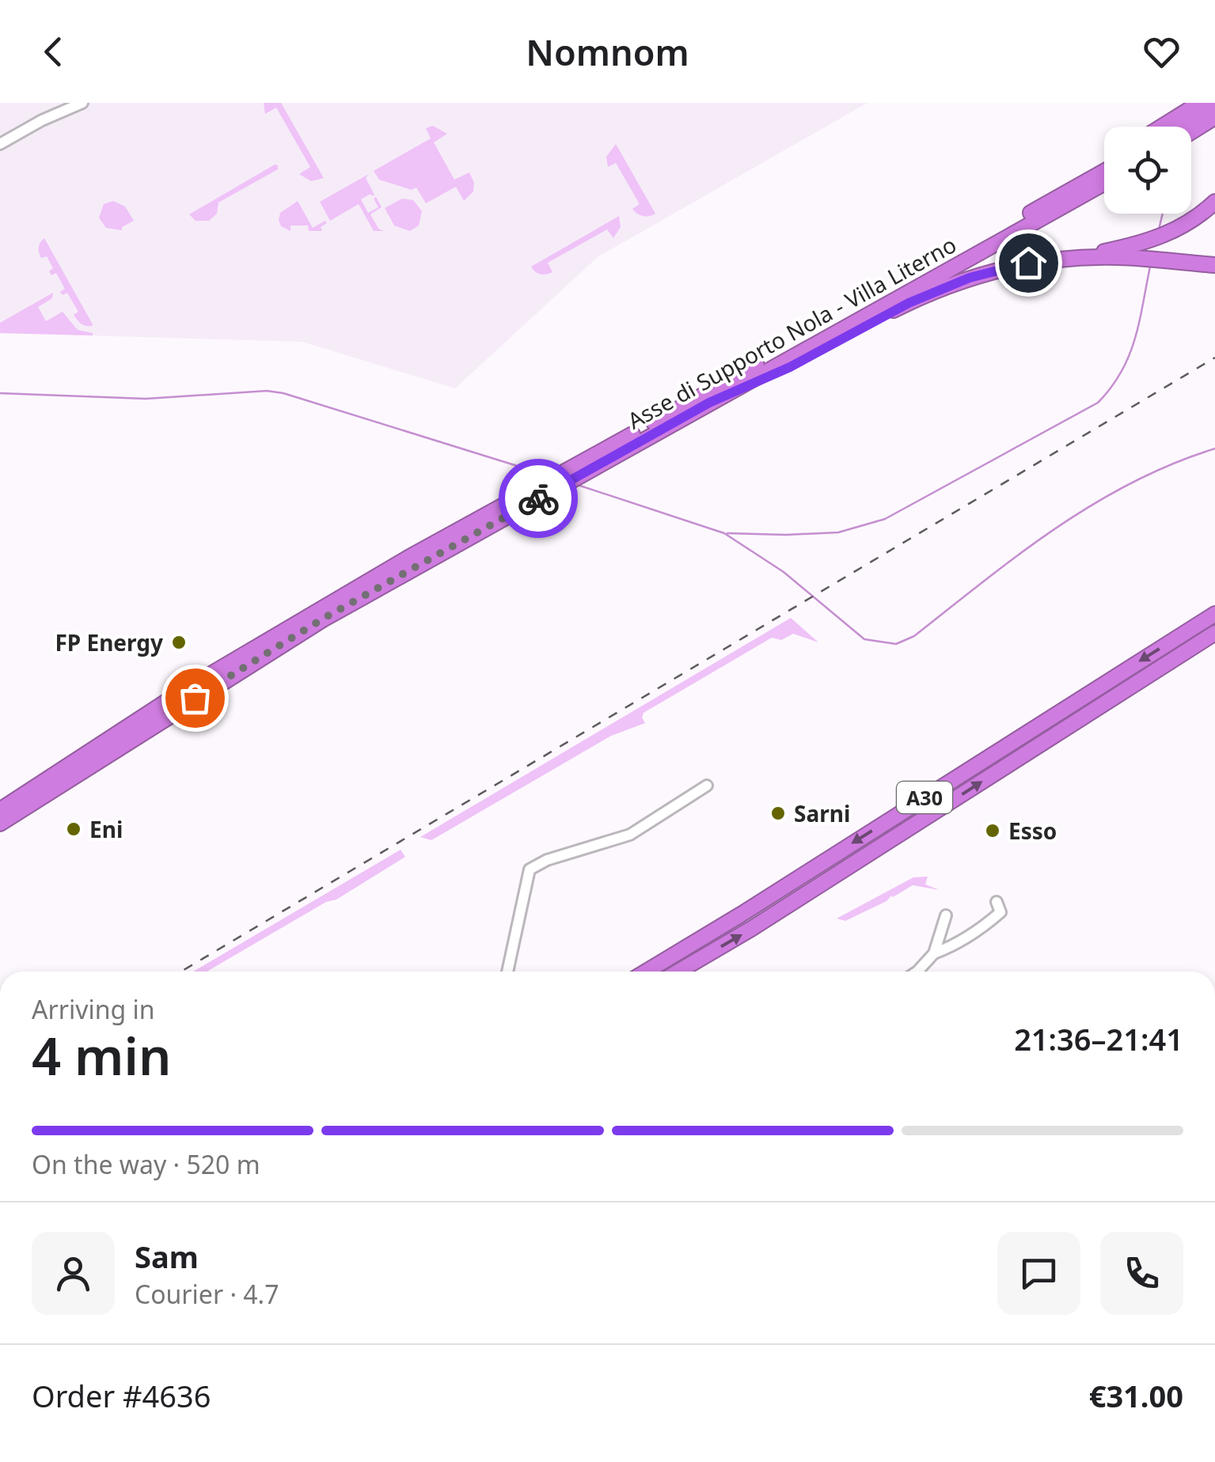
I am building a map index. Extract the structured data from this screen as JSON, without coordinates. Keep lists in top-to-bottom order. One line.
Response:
{"streets":{"highway":["Asse di Supporto Nola - Villa Literno","A30"]},"places":["FP Energy","Sarni","Eni","Esso"],"page":{"header":"Nomnom","heading":["4 min","Arriving in","21:36–21:41"],"panel":["Sam","Courier · 4.7","Order #4636","€31.00"],"bar":"On the way · 520 m"}}
